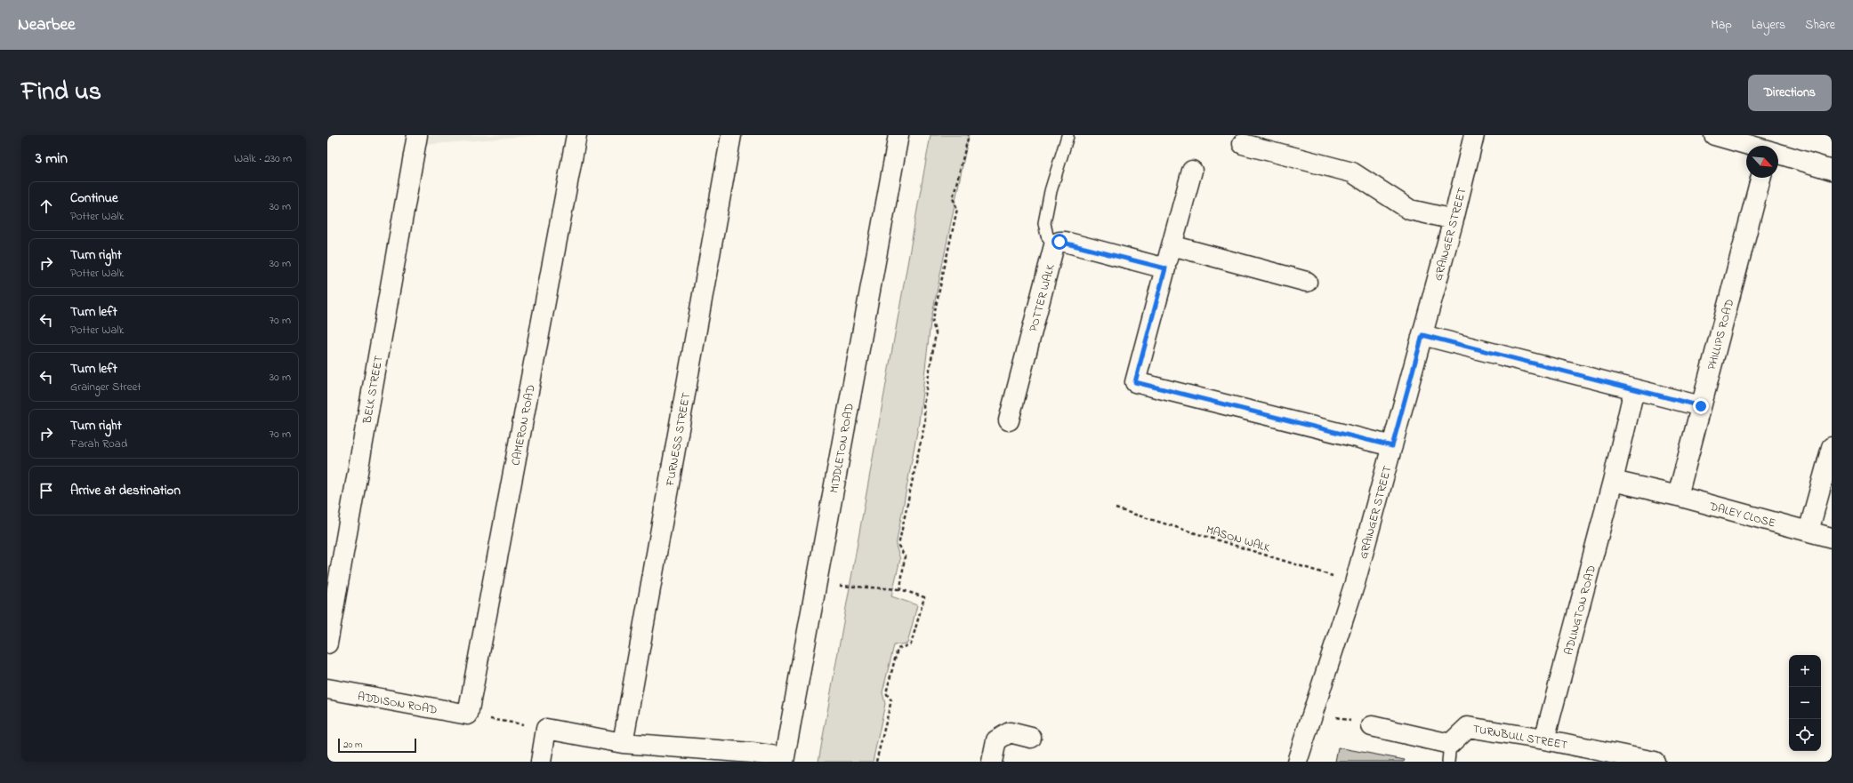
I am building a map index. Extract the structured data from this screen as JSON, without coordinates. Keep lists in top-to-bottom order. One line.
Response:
{"streets":{"street":["GRAINGER STREET","POTTER WALK","PHILLIPS ROAD","BELK STREET","CAMERON ROAD","FURNESS STREET","MIDDLETON ROAD","DALEY CLOSE","ADLINGTON ROAD","ADDISON ROAD","TURNBULL STREET"],"path":["MASON WALK"]},"crossings":[["GRAINGER STREET","MASON WALK"],["PHILLIPS ROAD","DALEY CLOSE"],["CAMERON ROAD","ADDISON ROAD"],["ADLINGTON ROAD","TURNBULL STREET"]],"scale_bar":"20 m","north":"bottom right","page":{"header":"Nearbee","nav":["Map","Layers","Share"],"title":"Find us","buttons":"Directions","heading":["3 min","Walk · 230 m"],"list":[["Continue","Potter Walk","30 m"],["Turn right","Potter Walk","30 m"],["Turn left","Potter Walk","70 m"],["Turn left","Grainger Street","30 m"],["Turn right","Farah Road","70 m"],"Arrive at destination"],"map_buttons":["+","−"],"scale":"20 m"}}
